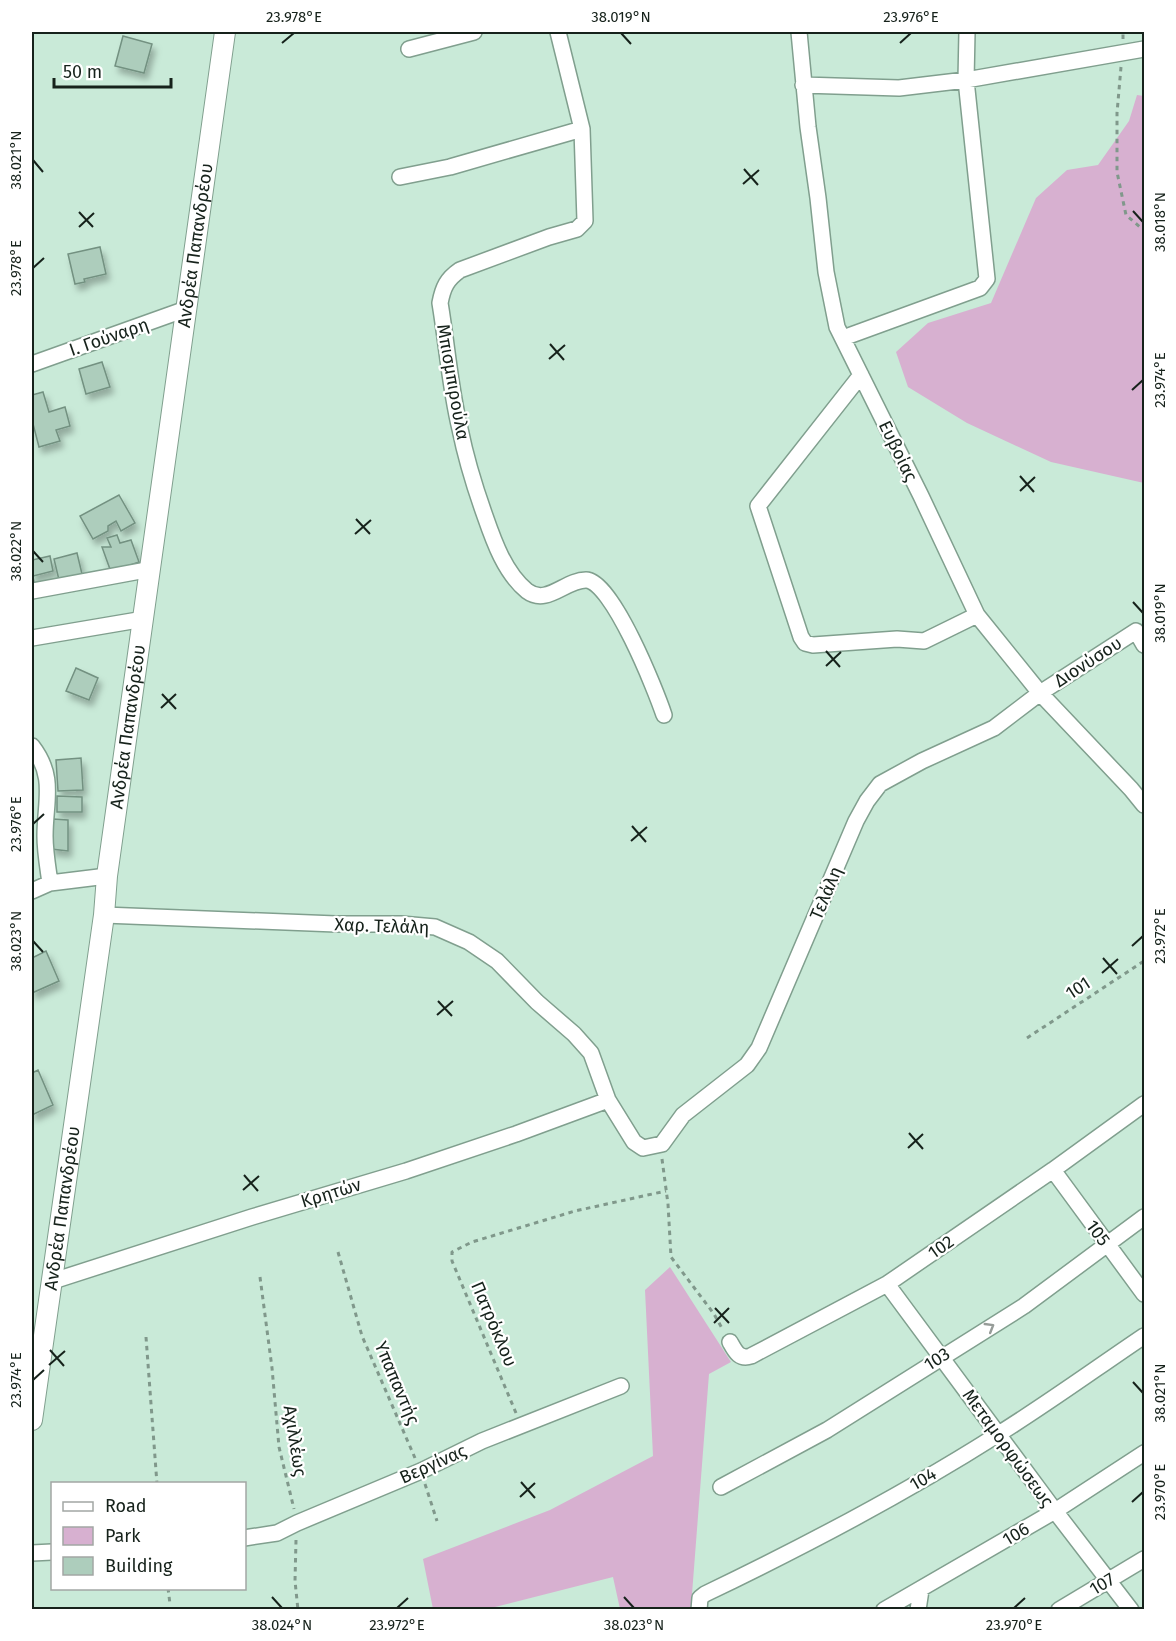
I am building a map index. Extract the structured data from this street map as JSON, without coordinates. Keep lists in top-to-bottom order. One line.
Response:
{"streets":{"main road":["Ανδρέα Παπανδρέου"],"street":["Ι. Γούναρη","Μπισμπιρούλα","Ευβοίας","Διονύσου","Τελάλη","Χαρ. Τελάλη","Κρητών","105","102","103","Μεταμορφώσεως","Βεργίνας","104","106","107"],"path":["101","Πατρόκλου","Υπαπαντής","Αχιλλέως"]},"crossings":[["Ανδρέα Παπανδρέου","Ι. Γούναρη"],["Ανδρέα Παπανδρέου","Χαρ. Τελάλη"],["Ανδρέα Παπανδρέου","Κρητών"],["Ευβοίας","Διονύσου"],["Ευβοίας","Τελάλη"],["Διονύσου","Τελάλη"],["Τελάλη","Χαρ. Τελάλη"],["Χαρ. Τελάλη","Κρητών"],["105","102"],["105","103"],["102","Μεταμορφώσεως"],["Πατρόκλου","Βεργίνας"],["103","Μεταμορφώσεως"],["Υπαπαντής","Βεργίνας"],["Αχιλλέως","Βεργίνας"],["Μεταμορφώσεως","104"],["Μεταμορφώσεως","106"],["Μεταμορφώσεως","107"]],"one_way":["103"],"legend":["Road","Park","Building"],"scale_bar":"50 m","coordinates":["23.978°E","38.019°N","23.976°E","38.021°N","38.018°N","23.974°E","38.022°N","23.972°E","38.023°N","23.970°E","38.024°N"]}
